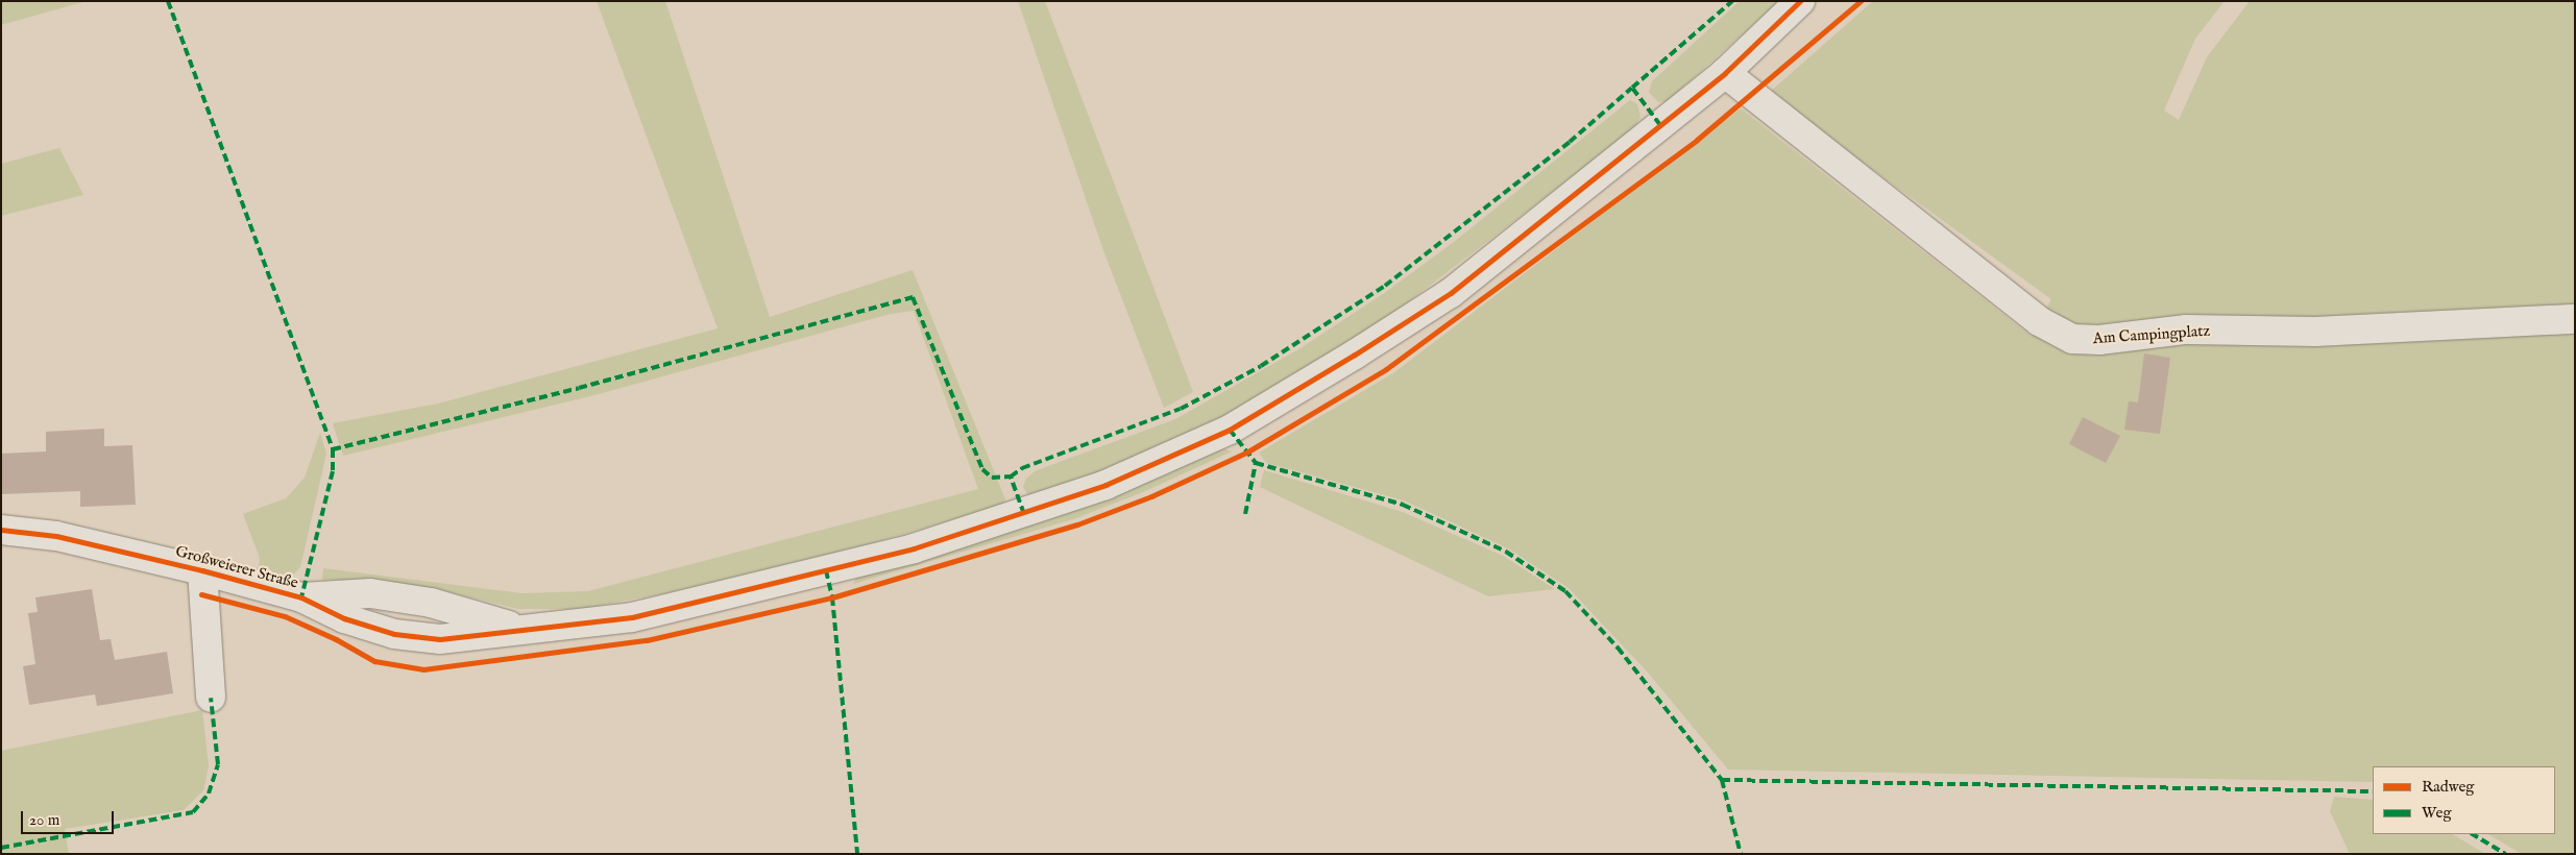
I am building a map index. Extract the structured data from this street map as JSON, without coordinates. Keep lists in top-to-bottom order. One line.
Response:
{"streets":{"street":["Am Campingplatz","Großweierer Straße"]},"crossings":[["Am Campingplatz","Großweierer Straße"]],"legend":["Radweg","Weg"],"scale_bar":"20 m"}
